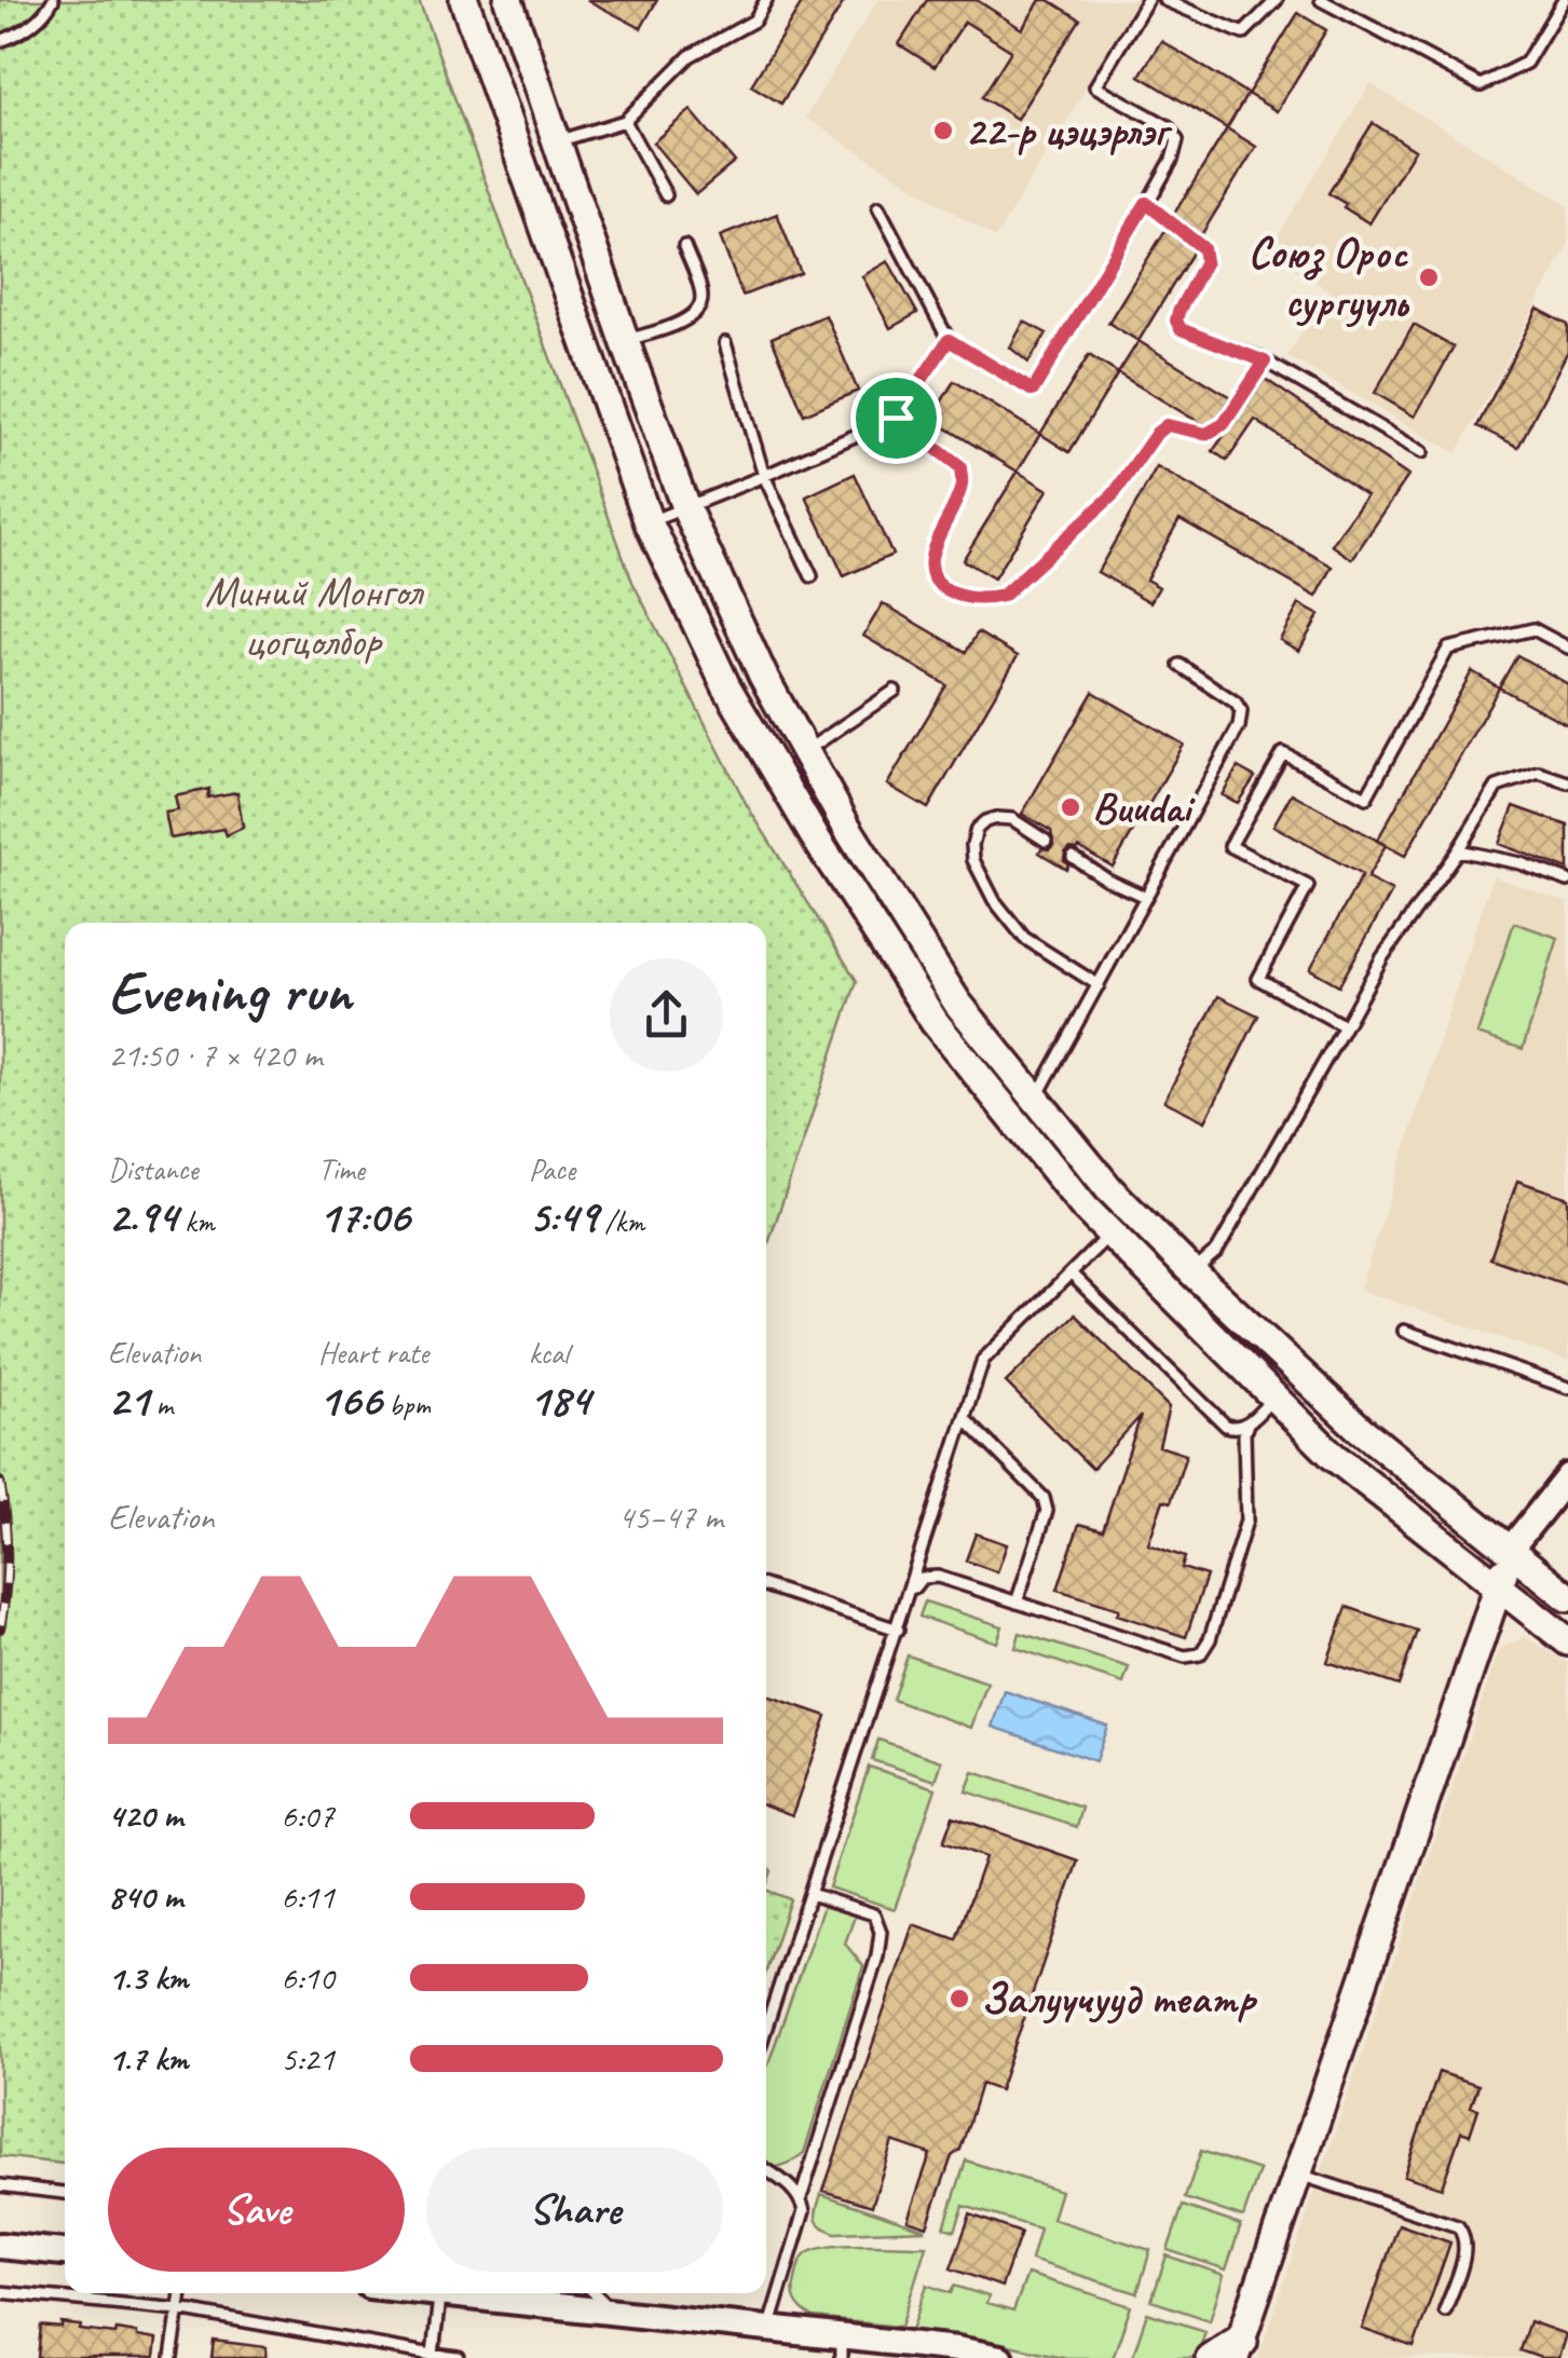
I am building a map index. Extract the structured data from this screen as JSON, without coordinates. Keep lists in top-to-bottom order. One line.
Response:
{"parks":["Миний Монгол цогцолбор"],"places":["22-р цэцэрлэг","Союз Орос сургууль","Buudai","Залуучууд театр"],"page":{"heading":["Evening run","21:50 · 7 × 420 m"],"stats":[["Distance","2.94 km"],["Time","17:06"],["Pace","5:49 /km"],["Elevation","21 m"],["Heart rate","166 bpm"],["kcal","184"]],"chart":["Elevation","45–47 m"],"list":[{"name":"420 m","note":"6:07"},{"name":"840 m","note":"6:11"},{"name":"1.3 km","note":"6:10"},{"name":"1.7 km","note":"5:21"}],"buttons":["Save","Share"]}}
